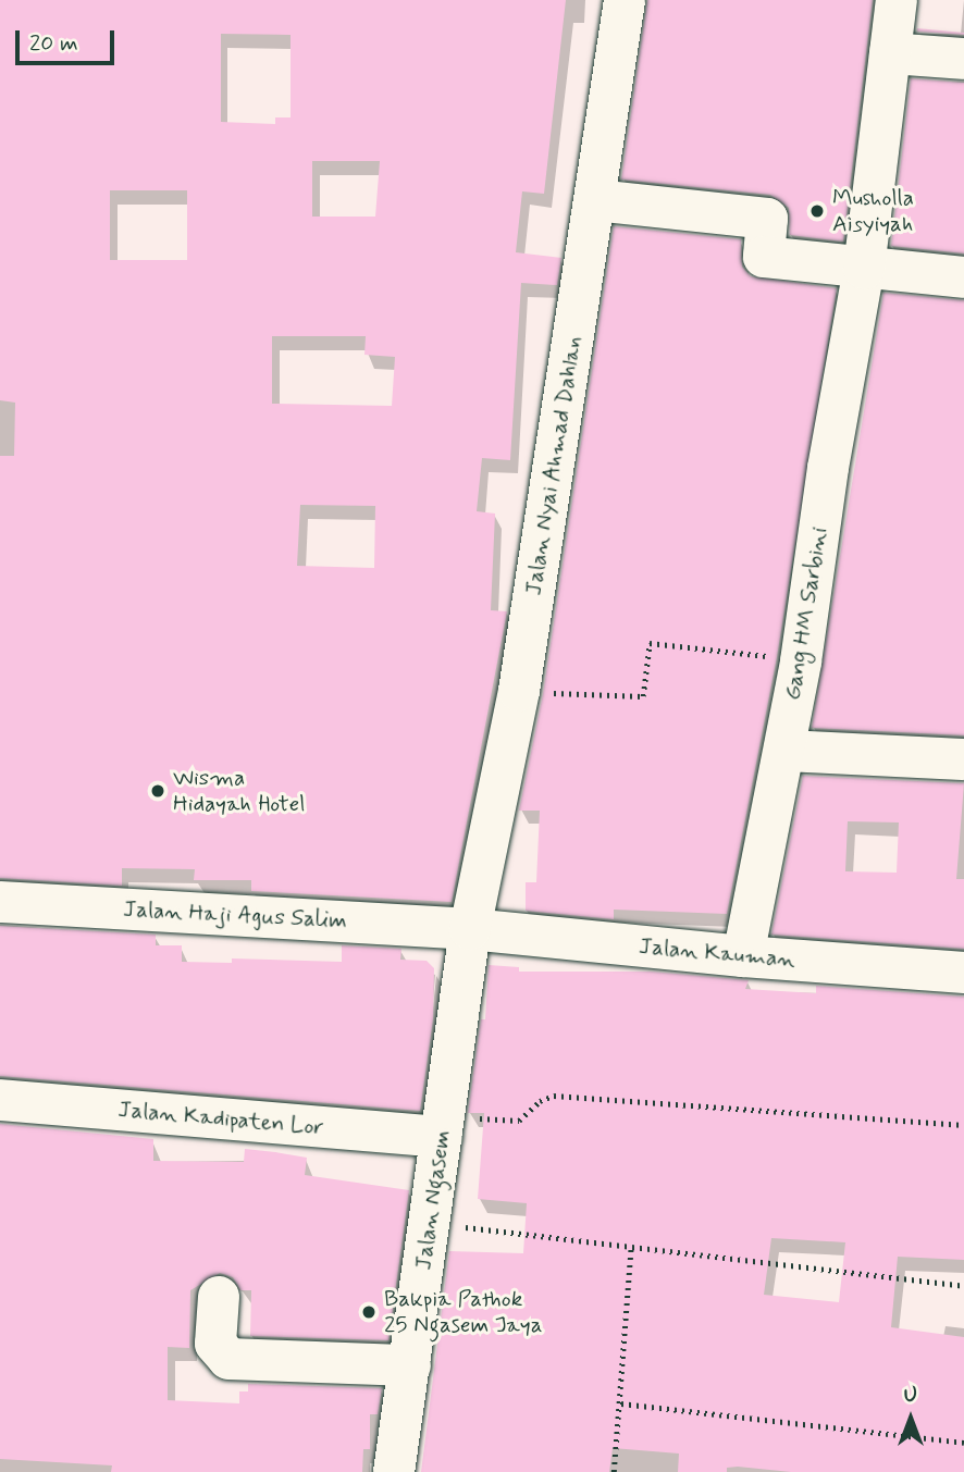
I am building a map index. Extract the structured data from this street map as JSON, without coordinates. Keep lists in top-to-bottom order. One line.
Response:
{"streets":{"street":["Jalan Nyai Ahmad Dahlan","Gang HM Sarbini","Jalan Haji Agus Salim","Jalan Kauman","Jalan Kadipaten Lor","Jalan Ngasem"]},"crossings":[["Jalan Nyai Ahmad Dahlan","Jalan Haji Agus Salim"],["Jalan Nyai Ahmad Dahlan","Jalan Kauman"],["Jalan Nyai Ahmad Dahlan","Jalan Ngasem"],["Gang HM Sarbini","Jalan Kauman"],["Jalan Haji Agus Salim","Jalan Kauman"],["Jalan Haji Agus Salim","Jalan Ngasem"],["Jalan Kauman","Jalan Ngasem"],["Jalan Kadipaten Lor","Jalan Ngasem"]],"places":["Musholla Aisyiyah","Wisma Hidayah Hotel","Bakpia Pathok 25 Ngasem Jaya"],"scale_bar":"20 m","north":"top"}
